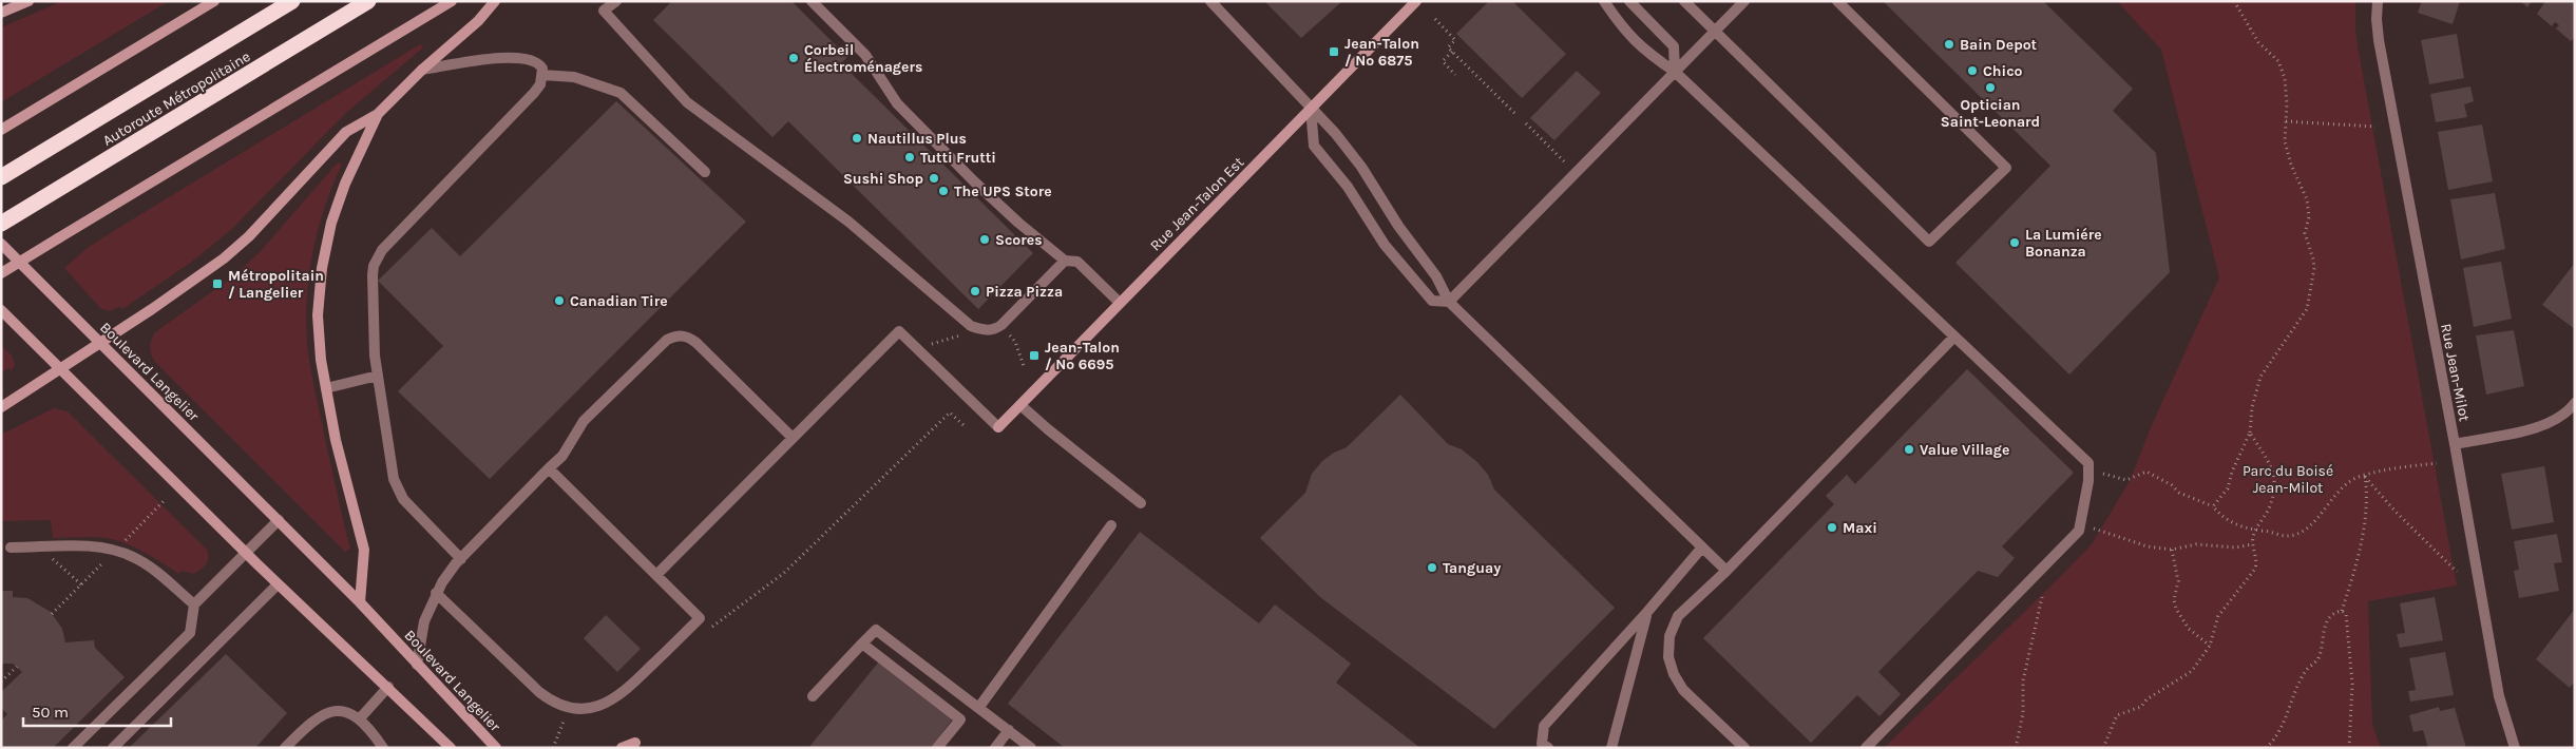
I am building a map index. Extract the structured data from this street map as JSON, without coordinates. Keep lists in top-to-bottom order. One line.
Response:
{"streets":{"highway":["Autoroute Métropolitaine"],"main road":["Rue Jean-Talon Est","Boulevard Langelier"],"street":["Rue Jean-Milot"]},"parks":["Parc du Boisé Jean-Milot"],"places":{"other":["Bain Depot","Corbeil Électroménagers","Chico","Optician Saint-Leonard","Nautillus Plus","Tutti Frutti","Sushi Shop","The UPS Store","Scores","La Lumiére Bonanza","Pizza Pizza","Canadian Tire","Value Village","Maxi","Tanguay"],"transit":["Jean-Talon / No 6875","Métropolitain / Langelier","Jean-Talon / No 6695"]},"scale_bar":"50 m"}
